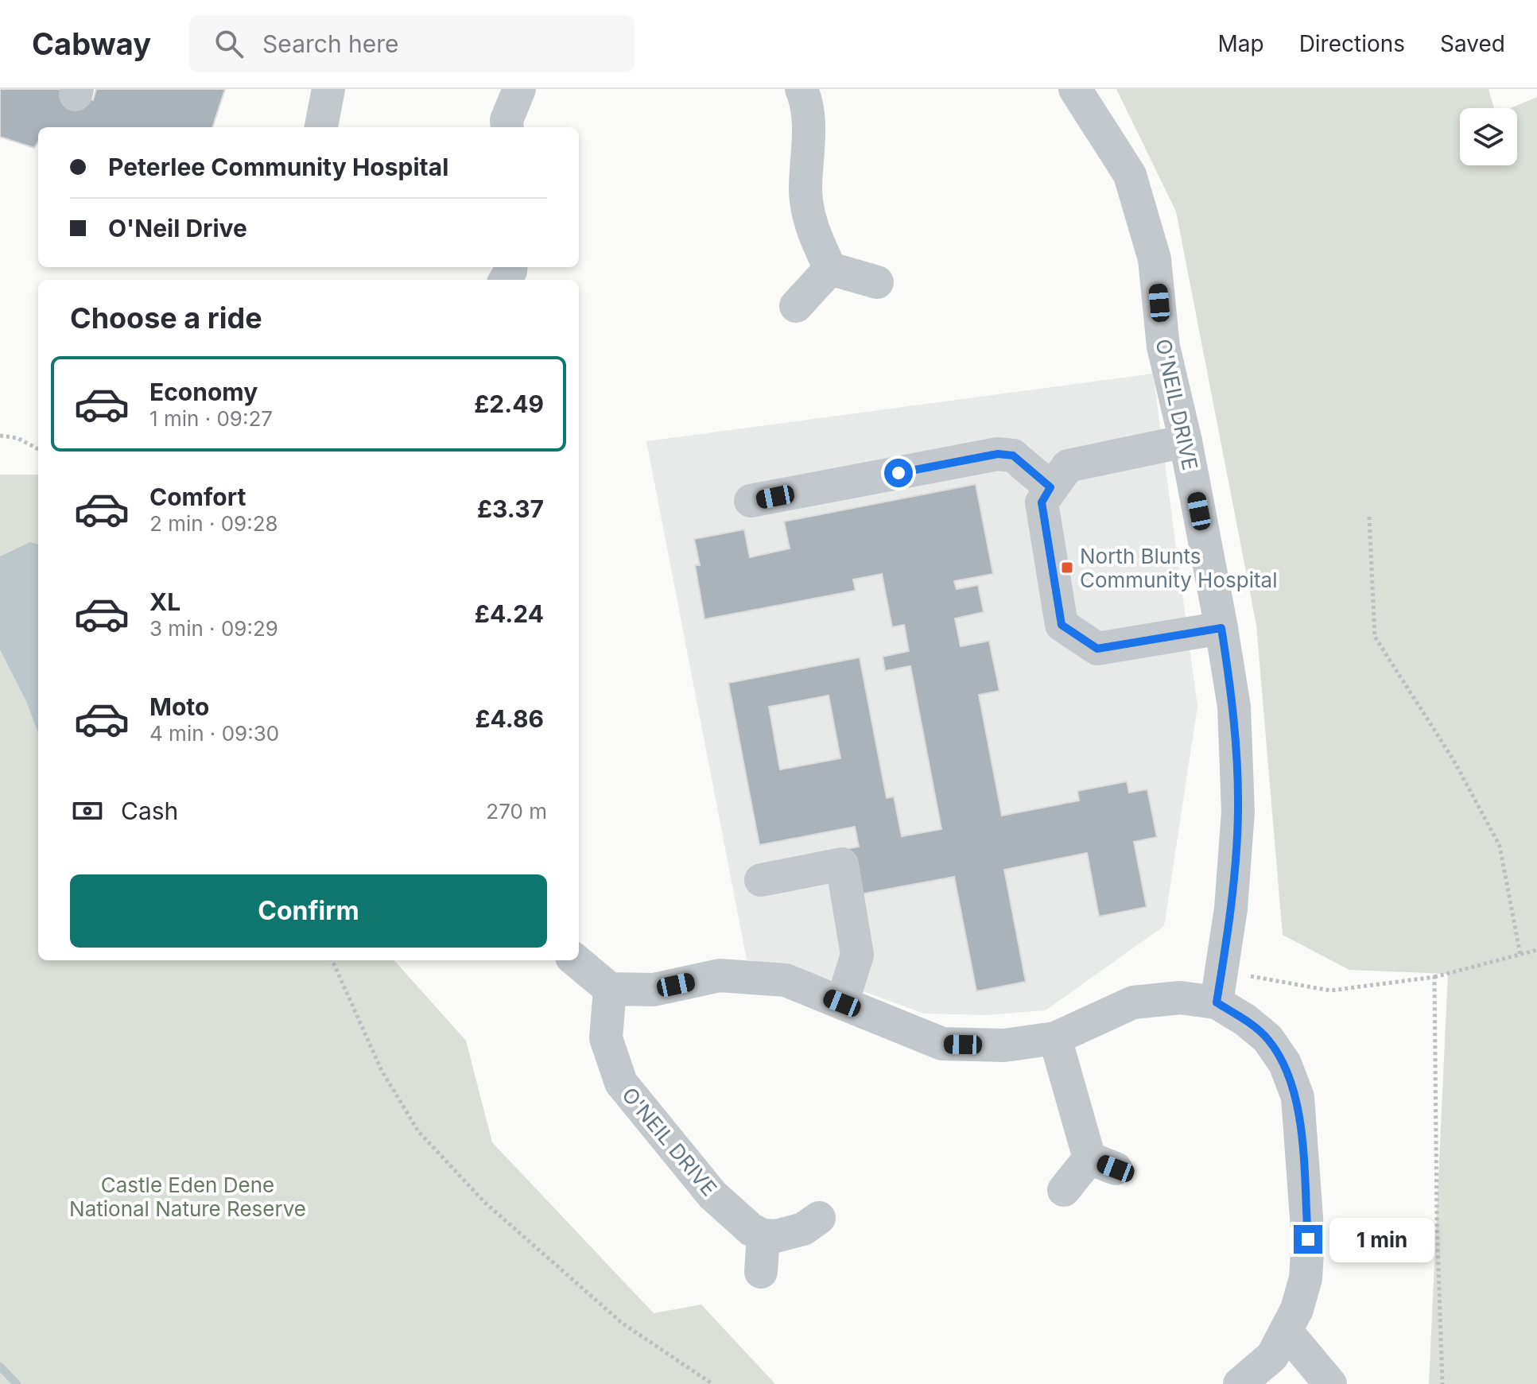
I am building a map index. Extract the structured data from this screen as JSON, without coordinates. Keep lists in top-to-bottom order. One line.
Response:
{"streets":{"street":["O'NEIL DRIVE"]},"parks":["Castle Eden Dene National Nature Reserve"],"places":{"transit":["North Blunts Community Hospital"]},"page":{"header":"Cabway","search":"Search here","nav":["Map","Directions","Saved"],"banner":["Peterlee Community Hospital","O'Neil Drive"],"heading":"Choose a ride","list":[{"name":"Economy","note":"1 min · 09:27","value":"£2.49"},{"name":"Comfort","note":"2 min · 09:28","value":"£3.37"},{"name":"XL","note":"3 min · 09:29","value":"£4.24"},{"name":"Moto","note":"4 min · 09:30","value":"£4.86"}],"pay":["Cash","270 m"],"buttons":"Confirm","bubble":"1 min"}}
